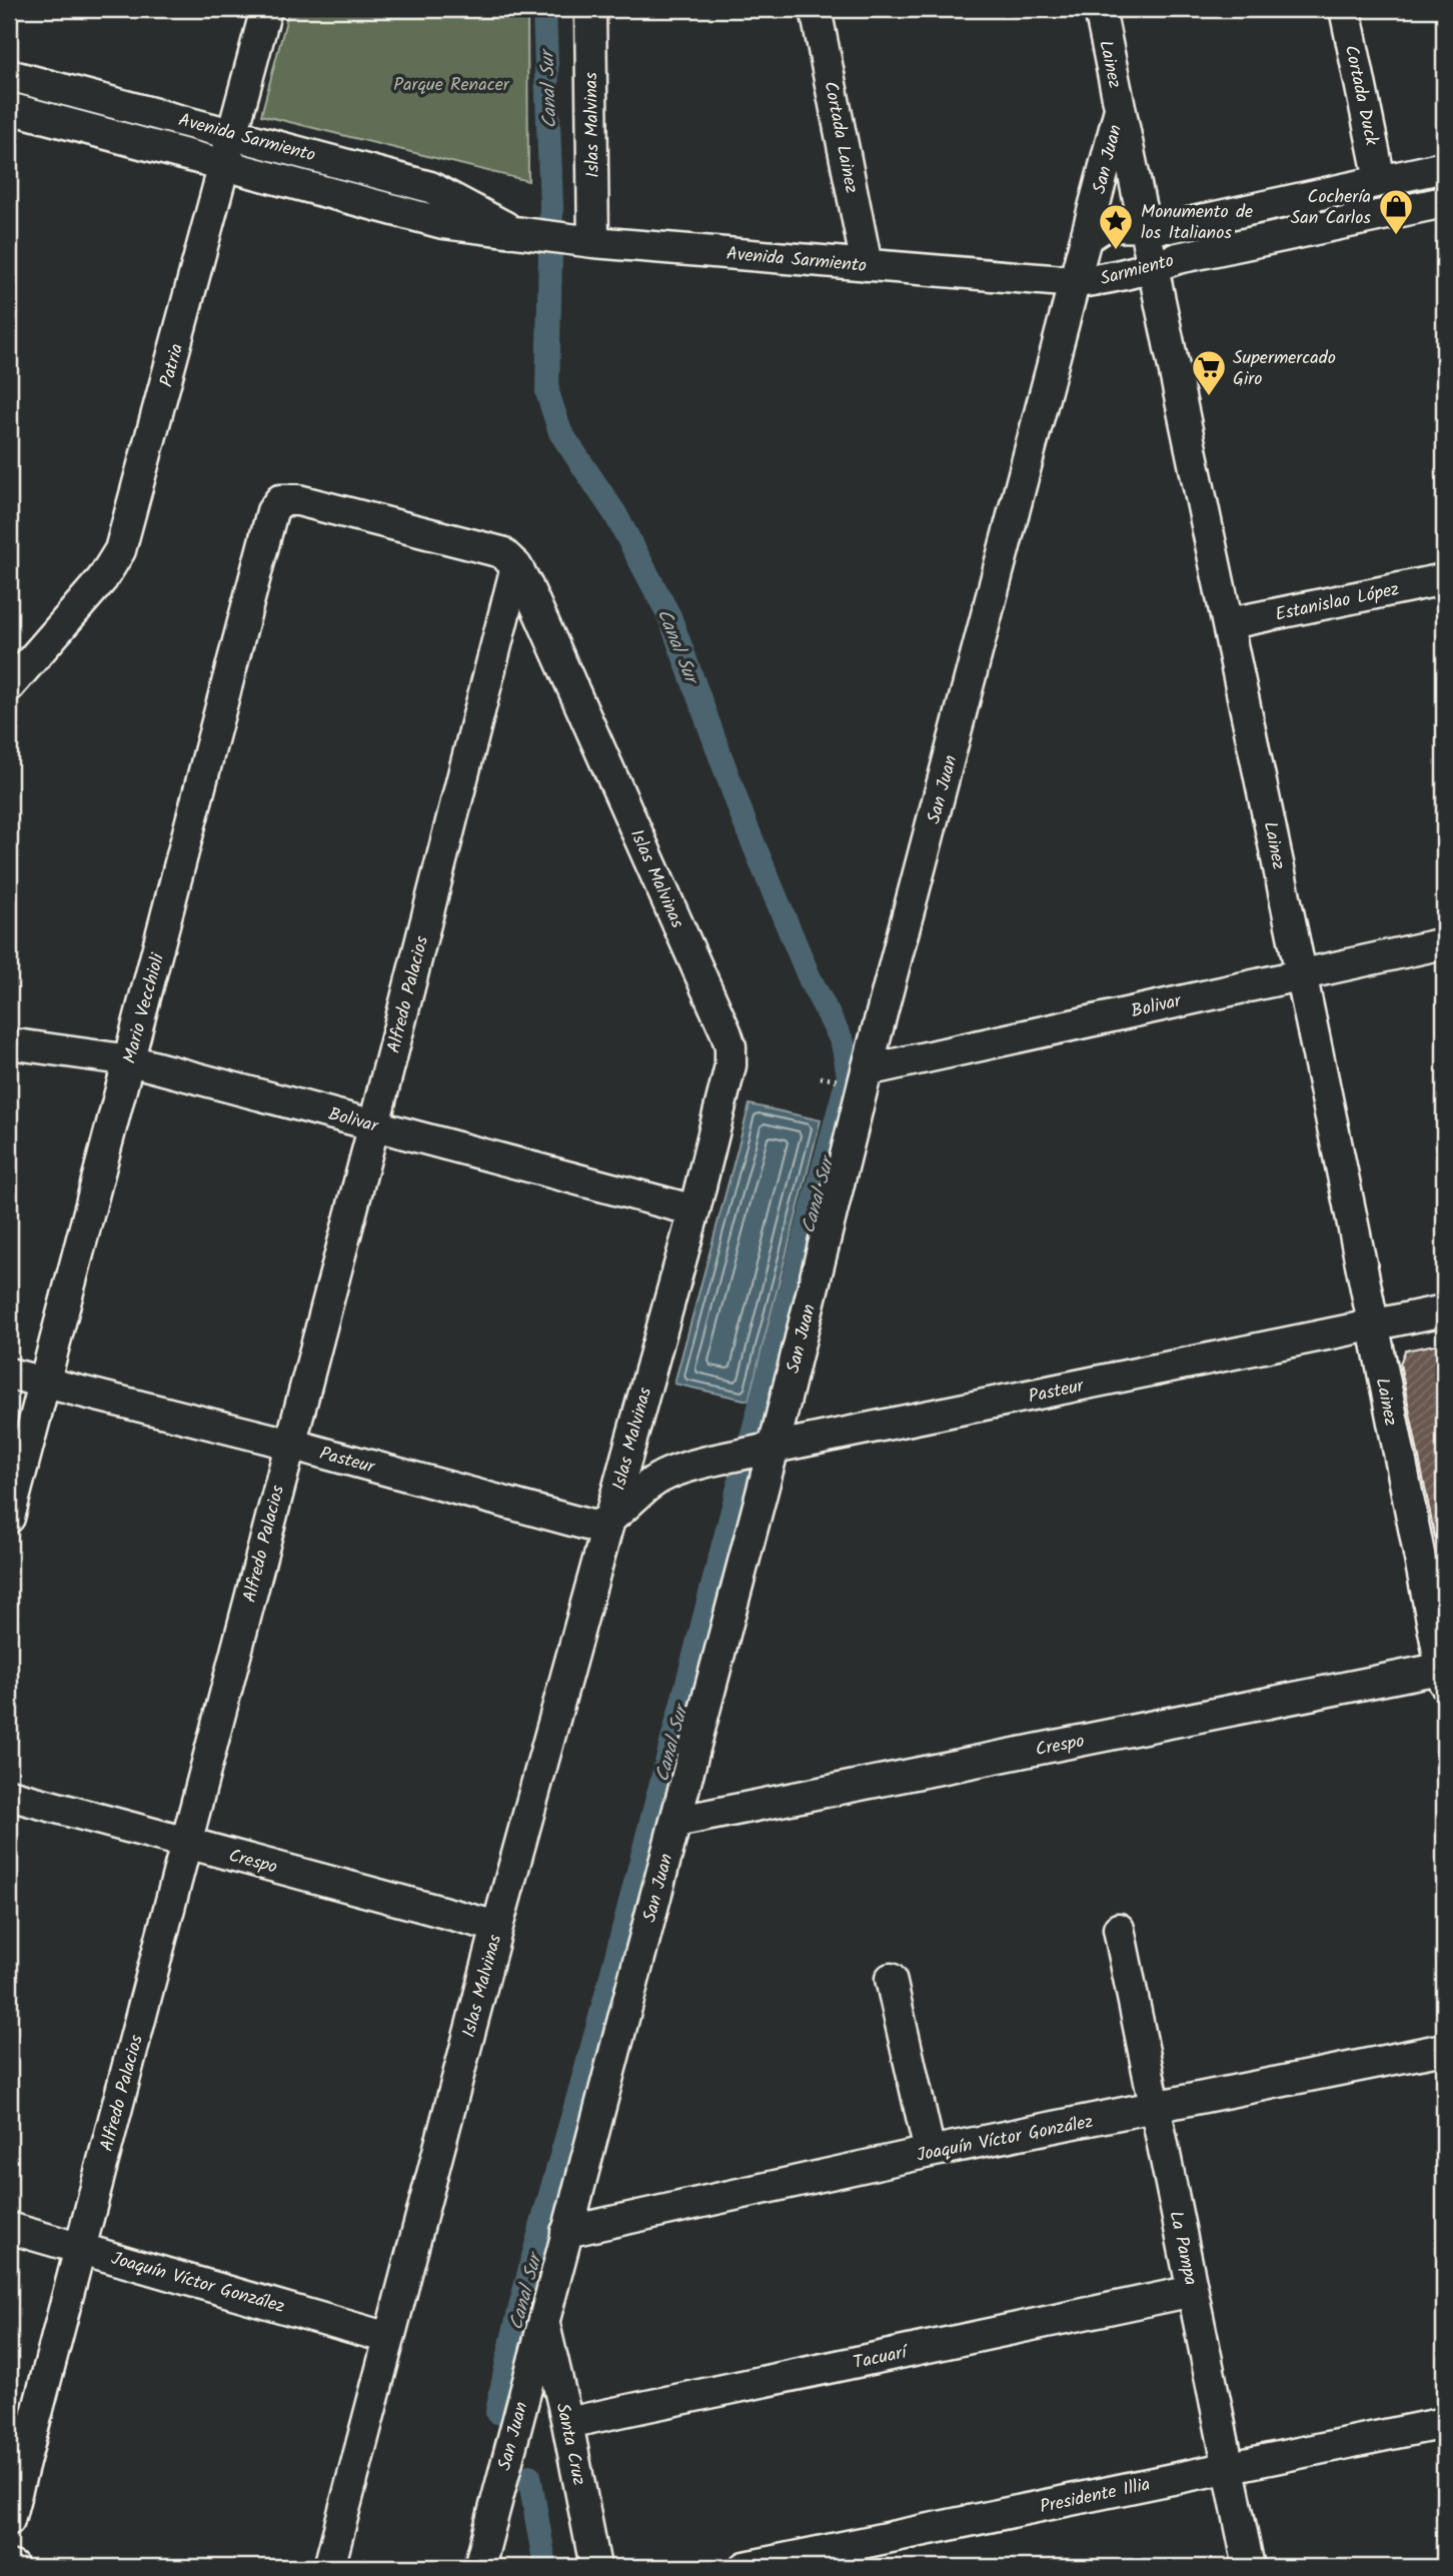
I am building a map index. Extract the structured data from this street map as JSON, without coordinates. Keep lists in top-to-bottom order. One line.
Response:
{"streets":{"street":["Lainez","Cortada Duck","Islas Malvinas","Avenida Sarmiento","Cortada Lainez","San Juan","Sarmiento","Patria","Estanislao López","Alfredo Palacios","Bolivar","Mario Vecchioli","Pasteur","Crespo","Joaquín Víctor González","La Pampa","Tacuarí","Santa Cruz","Presidente Illia"]},"crossings":[["Lainez","San Juan"],["Lainez","Sarmiento"],["Lainez","Estanislao López"],["Lainez","Bolivar"],["Lainez","Pasteur"],["Lainez","Crespo"],["Cortada Duck","Sarmiento"],["Islas Malvinas","Avenida Sarmiento"],["Islas Malvinas","Alfredo Palacios"],["Islas Malvinas","Bolivar"],["Islas Malvinas","Mario Vecchioli"],["Islas Malvinas","Pasteur"],["Islas Malvinas","Crespo"],["Islas Malvinas","Joaquín Víctor González"],["Avenida Sarmiento","Cortada Lainez"],["Avenida Sarmiento","San Juan"],["Avenida Sarmiento","Sarmiento"],["Avenida Sarmiento","Patria"],["San Juan","Sarmiento"],["San Juan","Bolivar"],["San Juan","Pasteur"],["San Juan","Crespo"],["San Juan","Joaquín Víctor González"],["San Juan","Santa Cruz"],["Alfredo Palacios","Bolivar"],["Alfredo Palacios","Mario Vecchioli"],["Alfredo Palacios","Pasteur"],["Alfredo Palacios","Crespo"],["Alfredo Palacios","Joaquín Víctor González"],["Bolivar","Mario Vecchioli"],["Mario Vecchioli","Pasteur"],["Joaquín Víctor González","La Pampa"],["La Pampa","Tacuarí"],["La Pampa","Presidente Illia"],["Tacuarí","Santa Cruz"]],"water":["Canal Sur"],"parks":["Parque Renacer"],"places":{"shop":["Cochería San Carlos"],"place":["Monumento de los Italianos"],"supermarket":["Supermercado Giro"]}}
